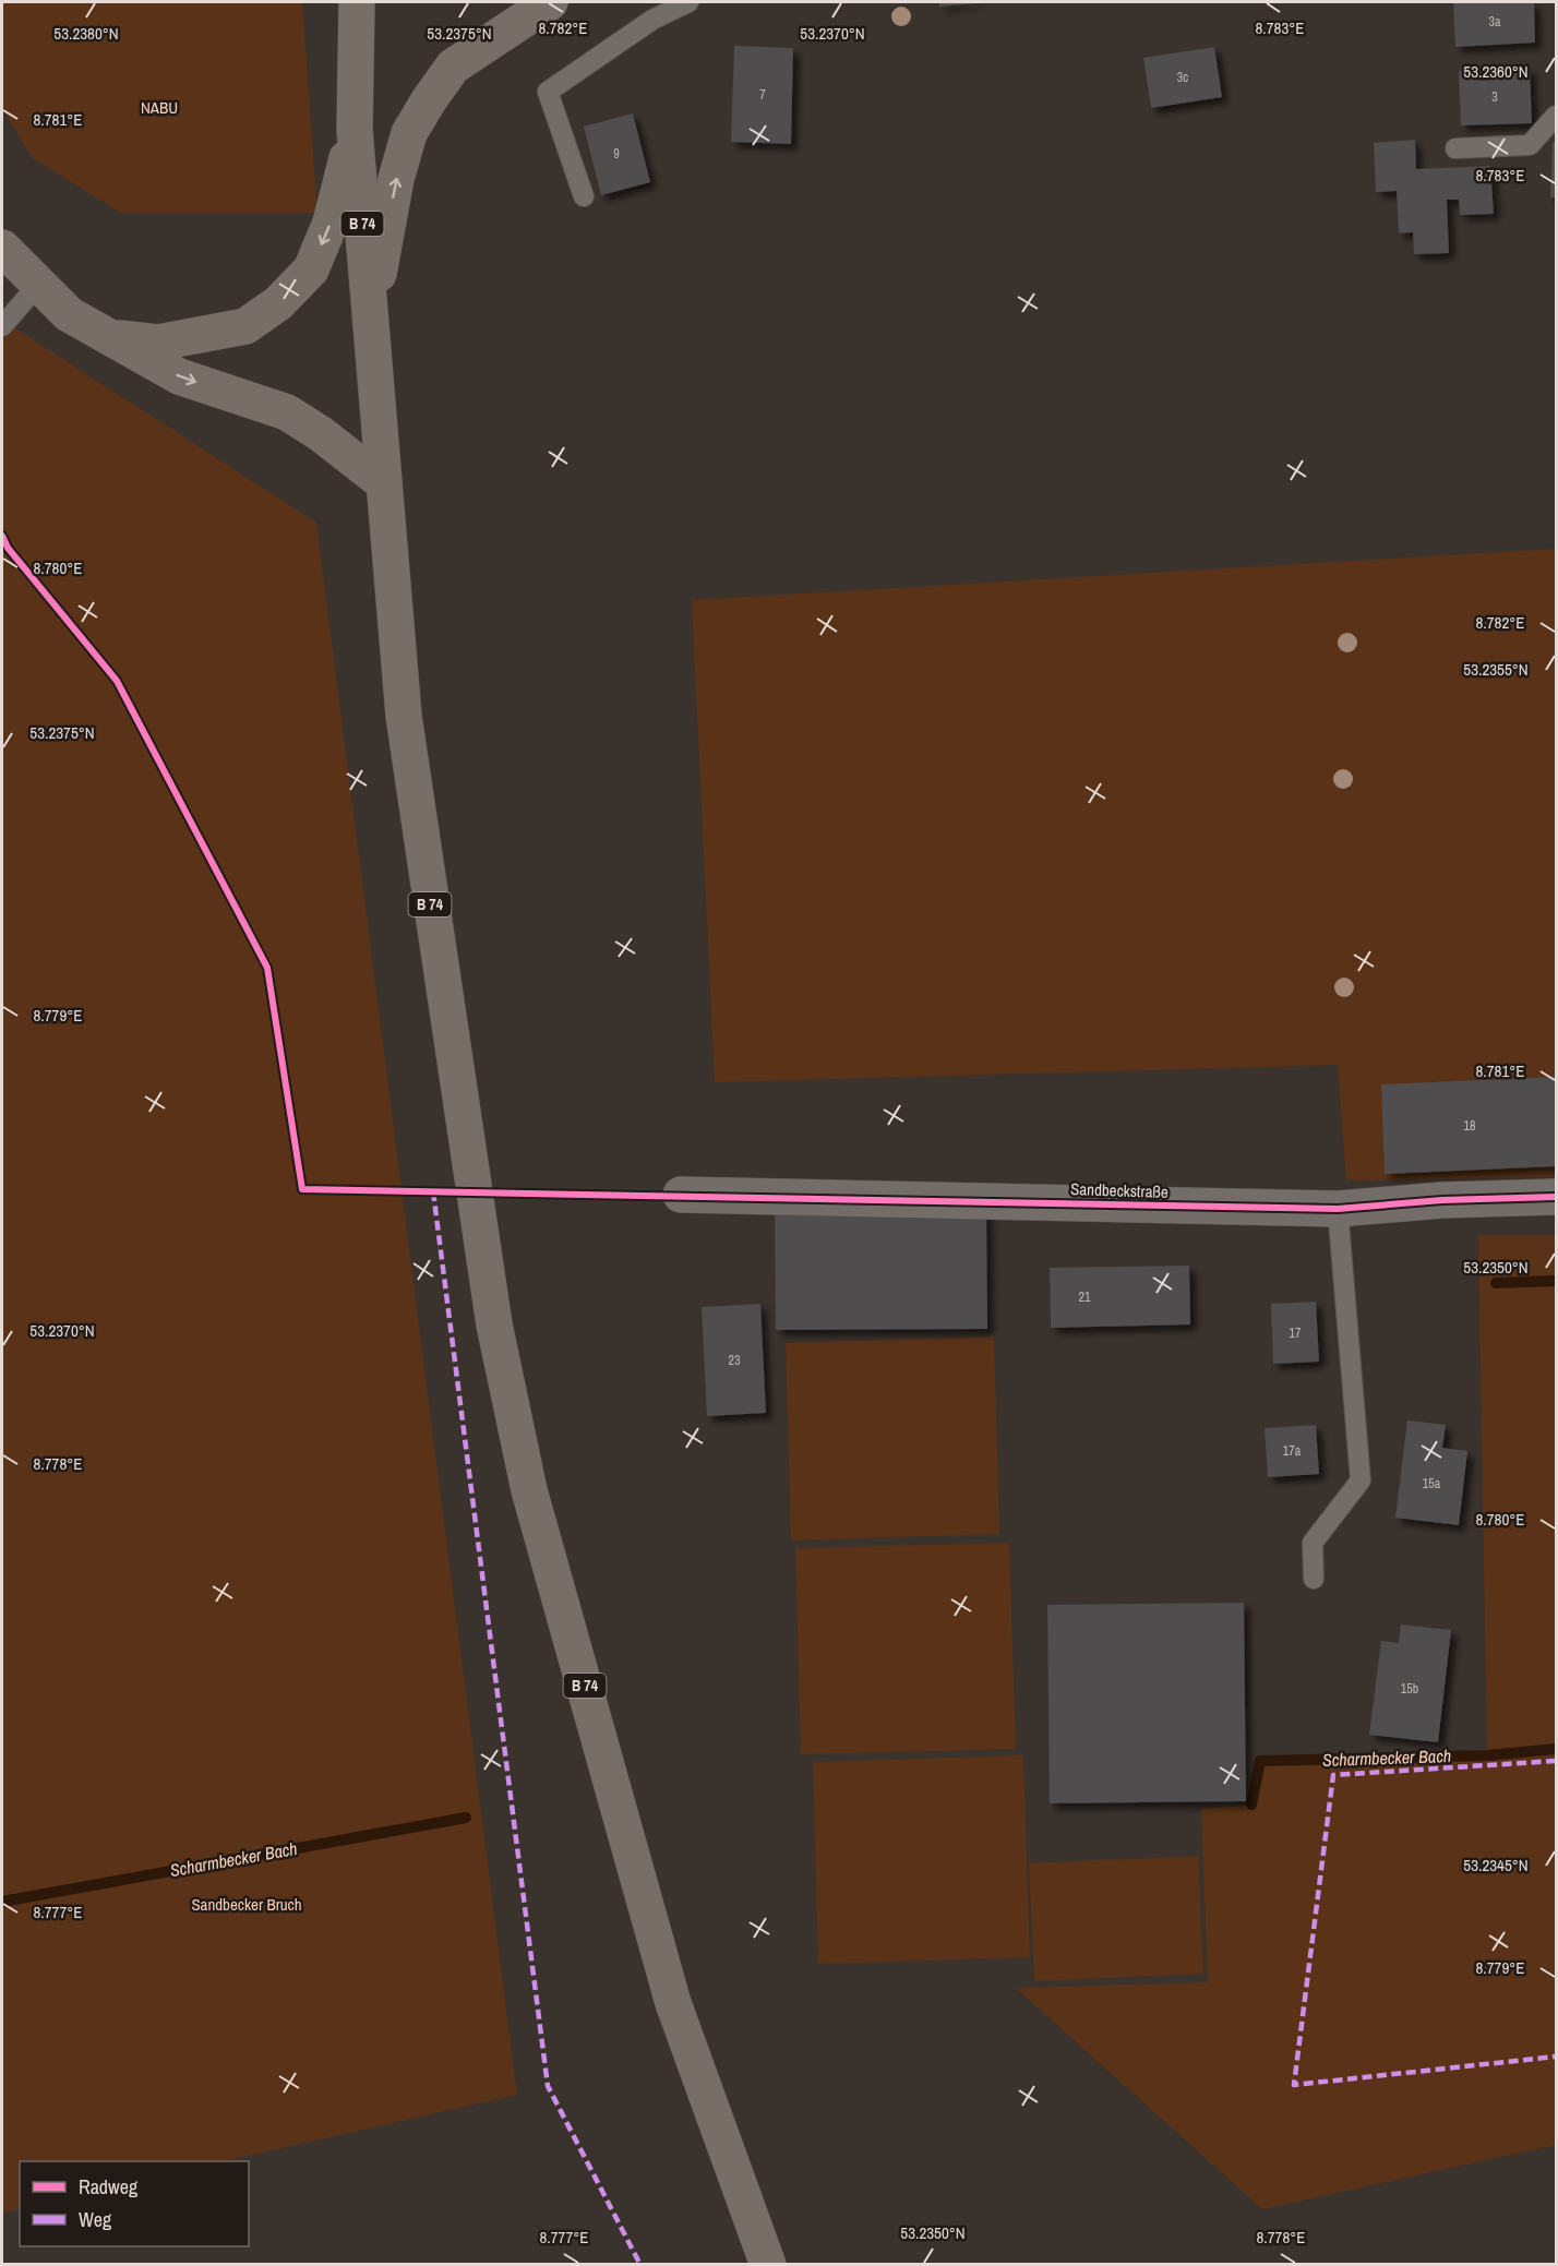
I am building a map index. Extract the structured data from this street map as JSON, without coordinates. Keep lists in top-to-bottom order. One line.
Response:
{"streets":{"main road":["B 74"],"street":["Sandbeckstraße"]},"water":["Scharmbecker Bach"],"parks":["NABU","Sandbecker Bruch"],"house_numbers":["3a","3c","7","3","9","18","21","17","23","17a","15a","15b"],"legend":["Radweg","Weg"],"coordinates":["8.782°E","8.783°E","53.2380°N","53.2375°N","53.2370°N","53.2360°N","8.781°E","8.780°E","53.2355°N","8.779°E","53.2350°N","8.778°E","53.2345°N","8.777°E"]}
